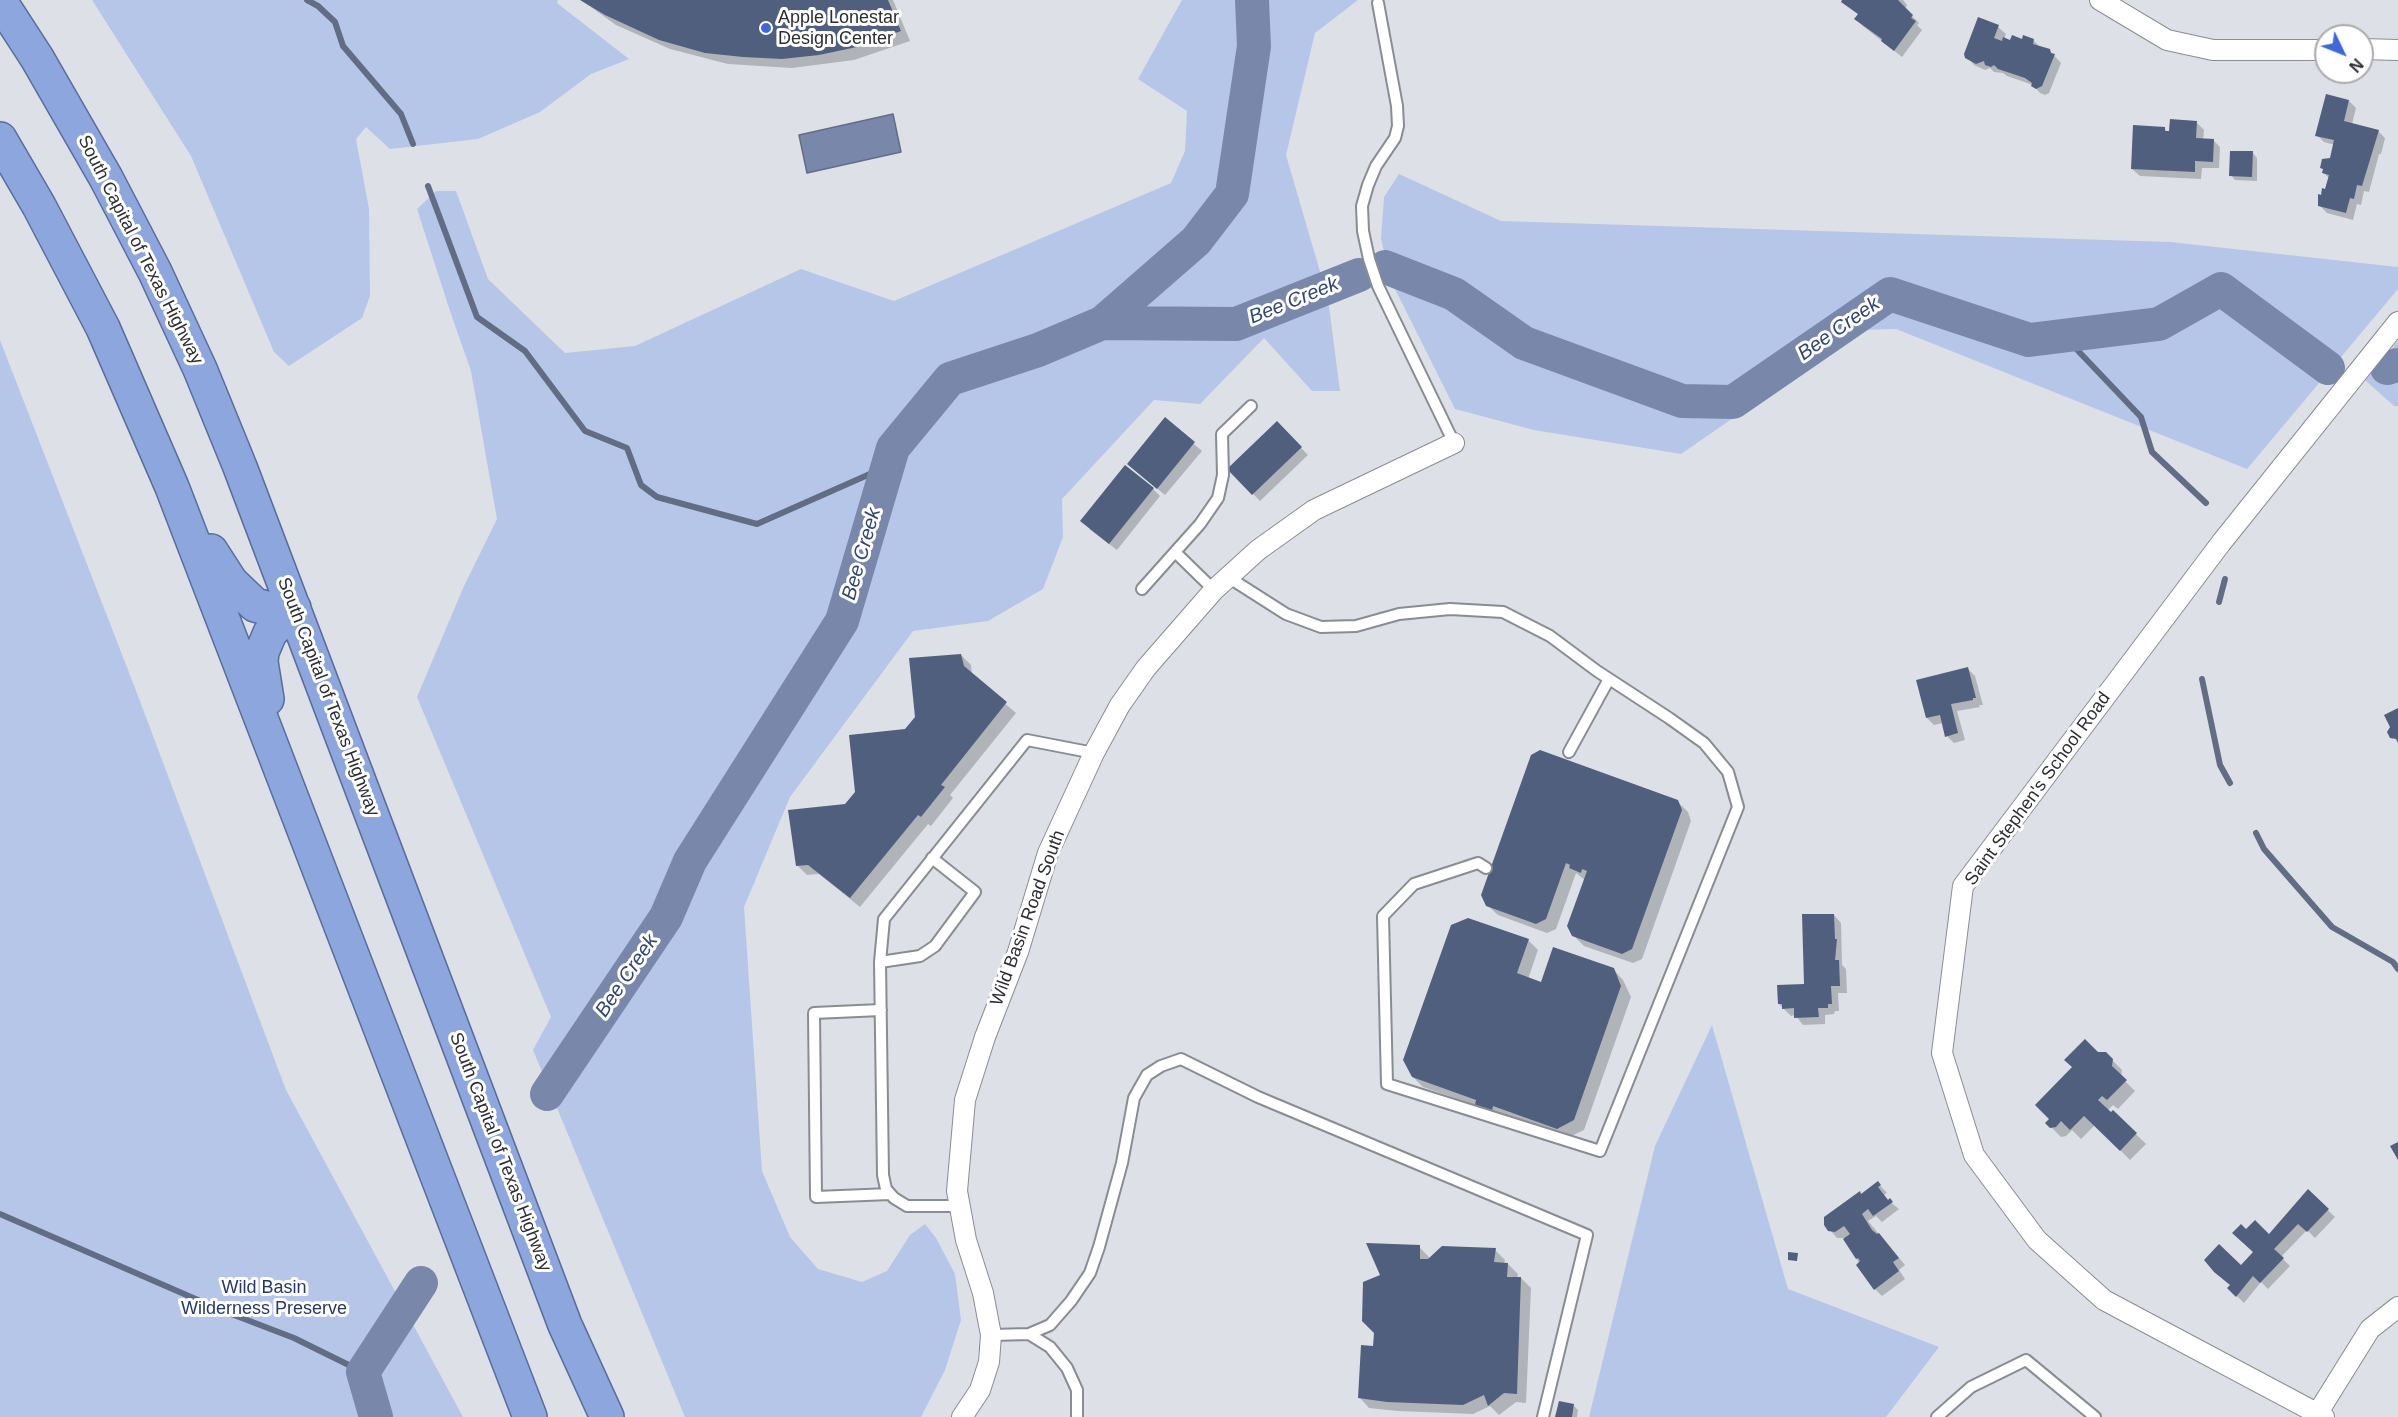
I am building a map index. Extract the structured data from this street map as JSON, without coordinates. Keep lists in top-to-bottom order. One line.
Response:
{"streets":{"highway":["South Capital of Texas Highway"],"street":["Saint Stephen's School Road","Wild Basin Road South"]},"water":["Bee Creek"],"parks":["Wild Basin Wilderness Preserve"],"places":["Apple Lonestar Design Center"],"north":"bottom right"}
